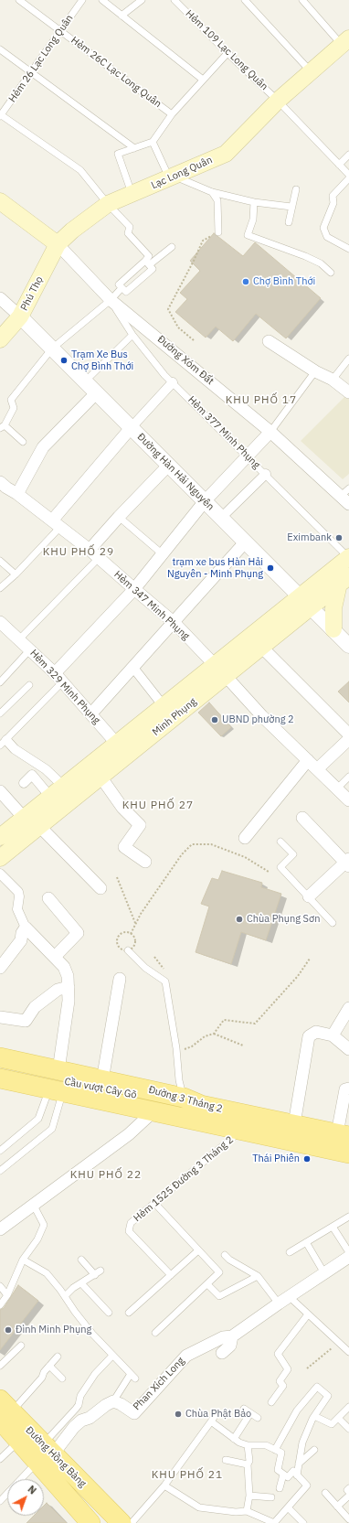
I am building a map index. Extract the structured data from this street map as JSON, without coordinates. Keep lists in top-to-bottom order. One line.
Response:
{"streets":{"main road":["Lạc Long Quân","Phú Thọ","Minh Phụng","Cầu vượt Cây Gõ","Đường 3 Tháng 2","Đường Hồng Bàng"],"street":["Đường Xóm Đất","Đường Hàn Hải Nguyên","Hẻm 347 Minh Phụng","Hẻm 329 Minh Phụng","Phan Xích Long"],"lane":["Hẻm 109 Lạc Long Quân","Hẻm 26 Lạc Long Quân","Hẻm 26C Lạc Long Quân","Hẻm 377 Minh Phụng","Hẻm 1525 Đường 3 Tháng 2"]},"crossings":[["Hẻm 109 Lạc Long Quân","Lạc Long Quân"],["Hẻm 26 Lạc Long Quân","Hẻm 26C Lạc Long Quân"],["Lạc Long Quân","Phú Thọ"],["Lạc Long Quân","Đường Xóm Đất"],["Phú Thọ","Đường Xóm Đất"],["Phú Thọ","Đường Hàn Hải Nguyên"],["Đường Xóm Đất","Hẻm 377 Minh Phụng"],["Hẻm 377 Minh Phụng","Minh Phụng"],["Đường Hàn Hải Nguyên","Minh Phụng"],["Hẻm 347 Minh Phụng","Minh Phụng"],["Hẻm 329 Minh Phụng","Minh Phụng"],["Cầu vượt Cây Gõ","Đường 3 Tháng 2"],["Đường 3 Tháng 2","Hẻm 1525 Đường 3 Tháng 2"]],"districts":["KHU PHỐ 17","KHU PHỐ 29","KHU PHỐ 27","KHU PHỐ 22","KHU PHỐ 21"],"places":["Chợ Bình Thới","Trạm Xe Bus Chợ Bình Thới","Eximbank","trạm xe bus Hàn Hải Nguyên - Minh Phụng","UBND phường 2","Chùa Phụng Sơn","Thái Phiên","Đình Minh Phụng","Chùa Phật Bảo"],"north":"top right"}
